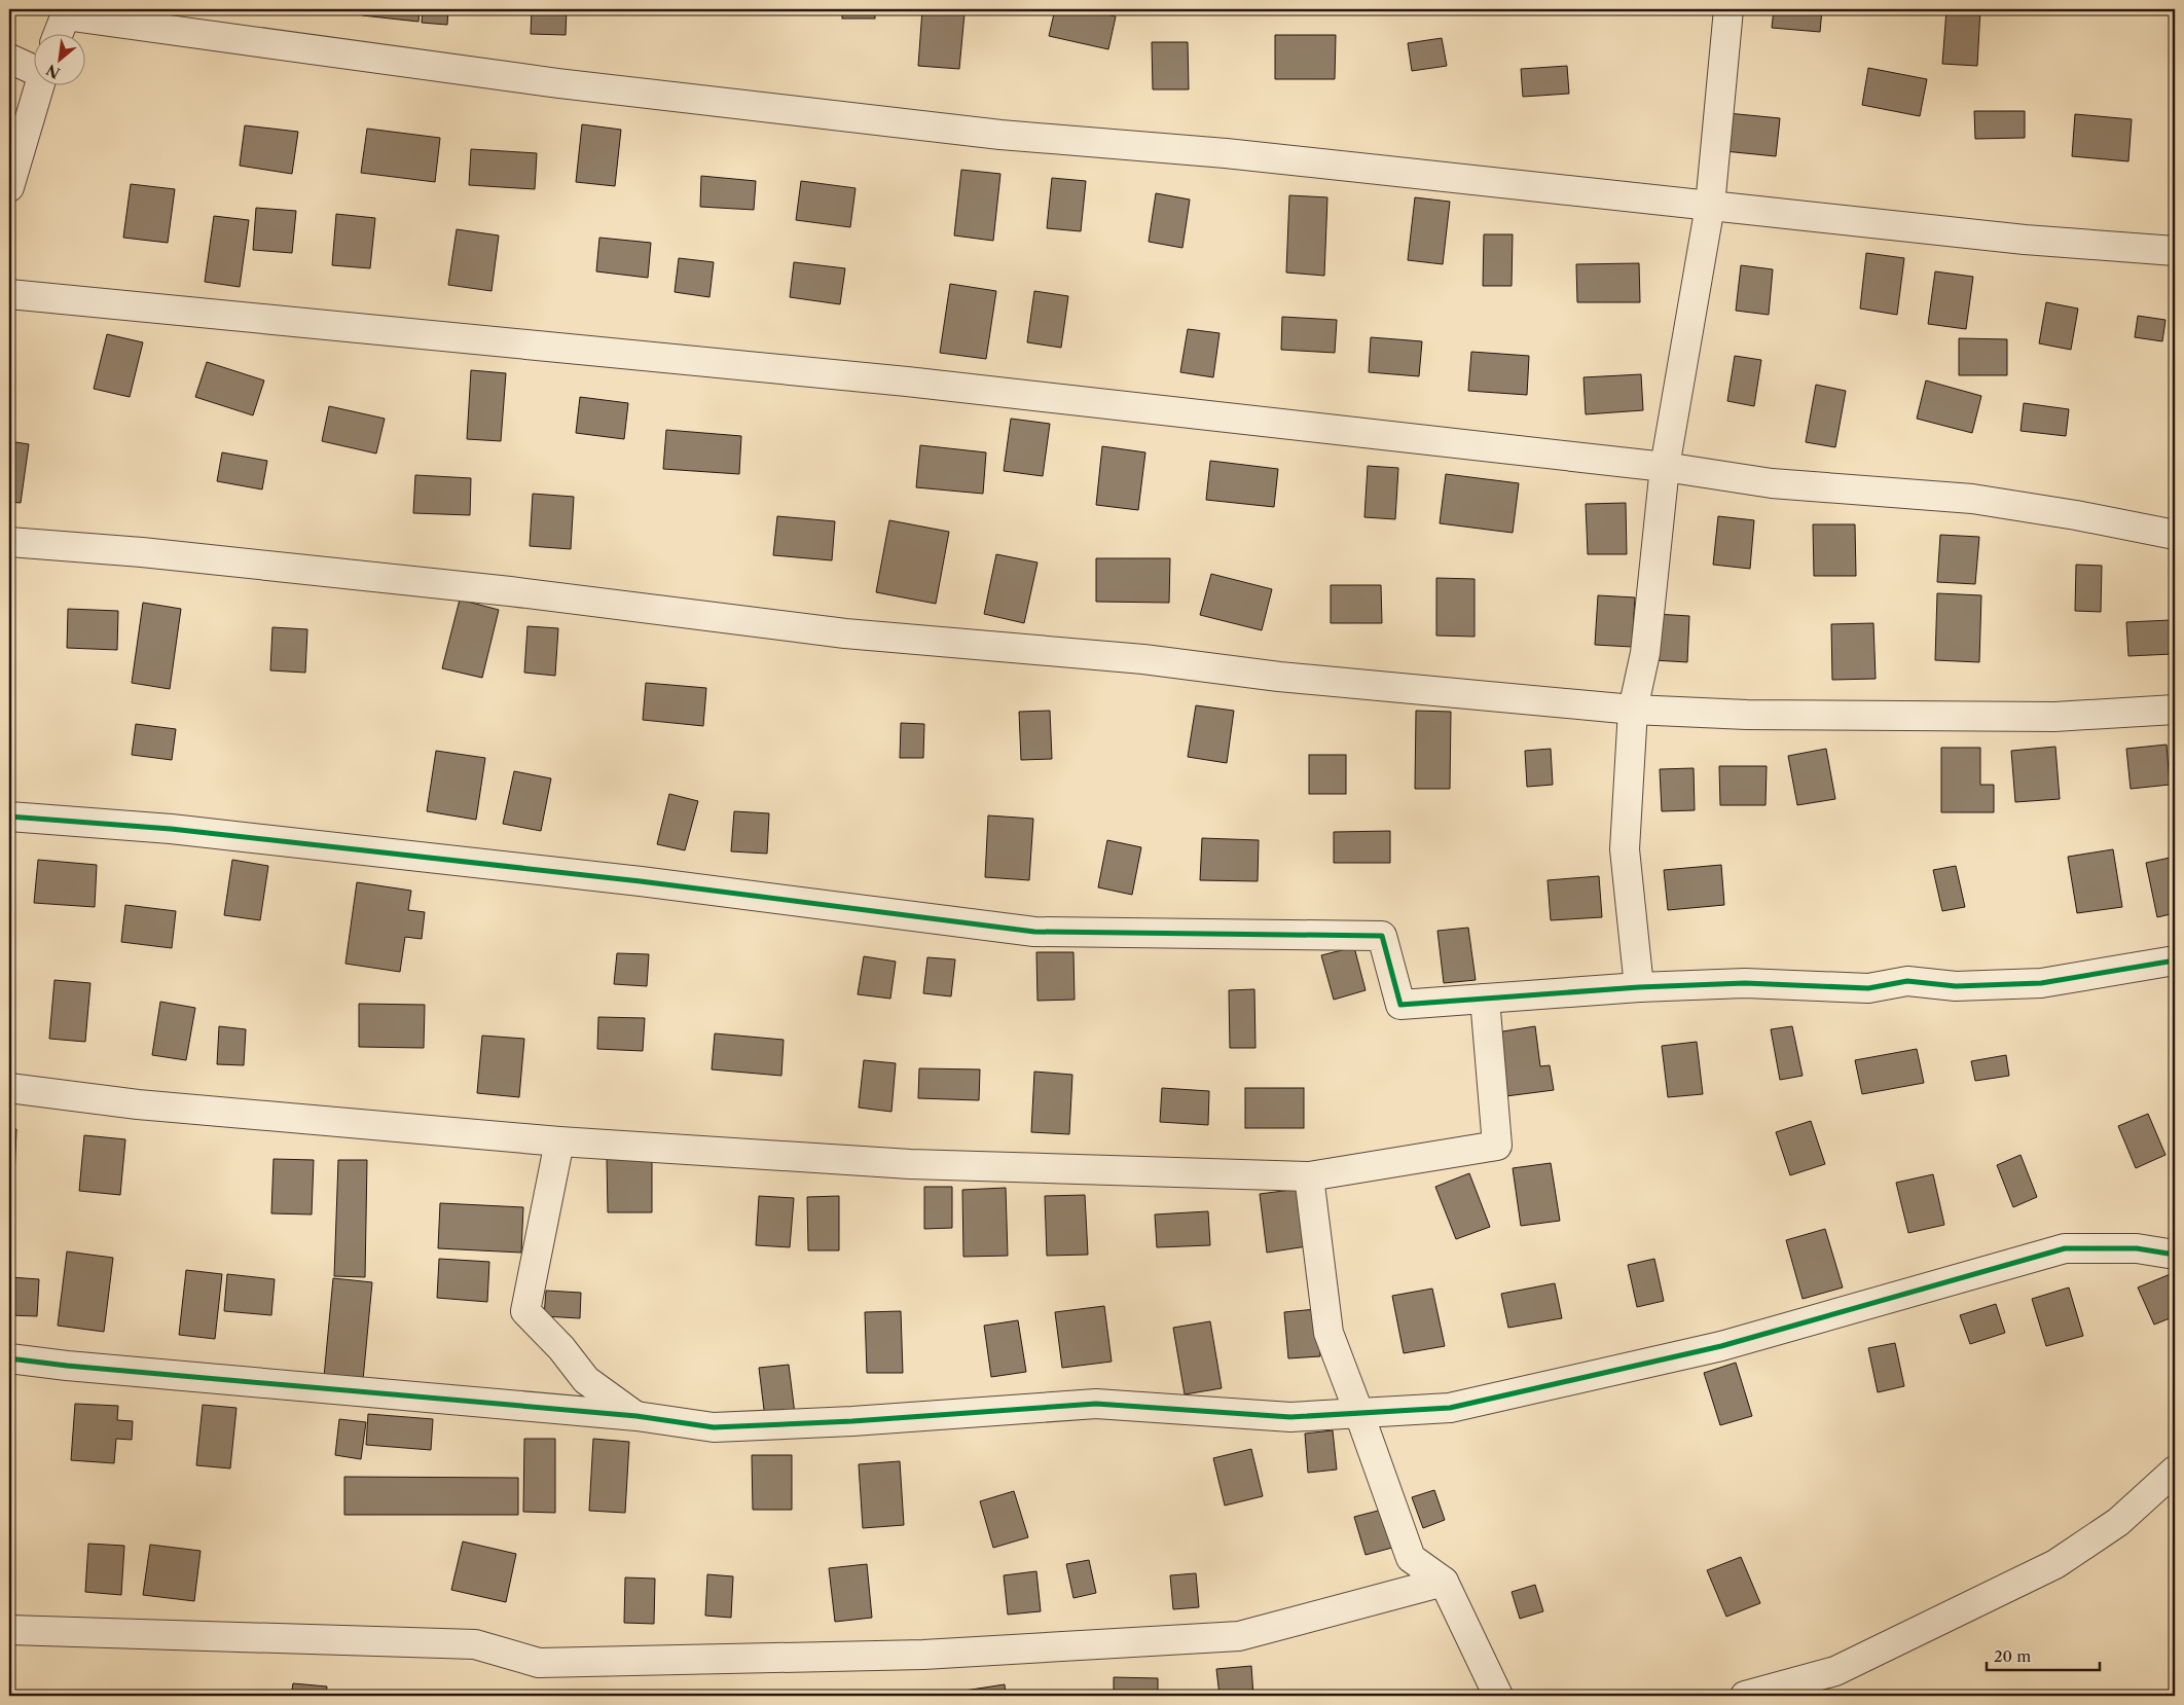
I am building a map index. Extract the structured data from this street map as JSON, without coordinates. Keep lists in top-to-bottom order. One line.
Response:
{"scale_bar":"20 m","north":"bottom left"}
